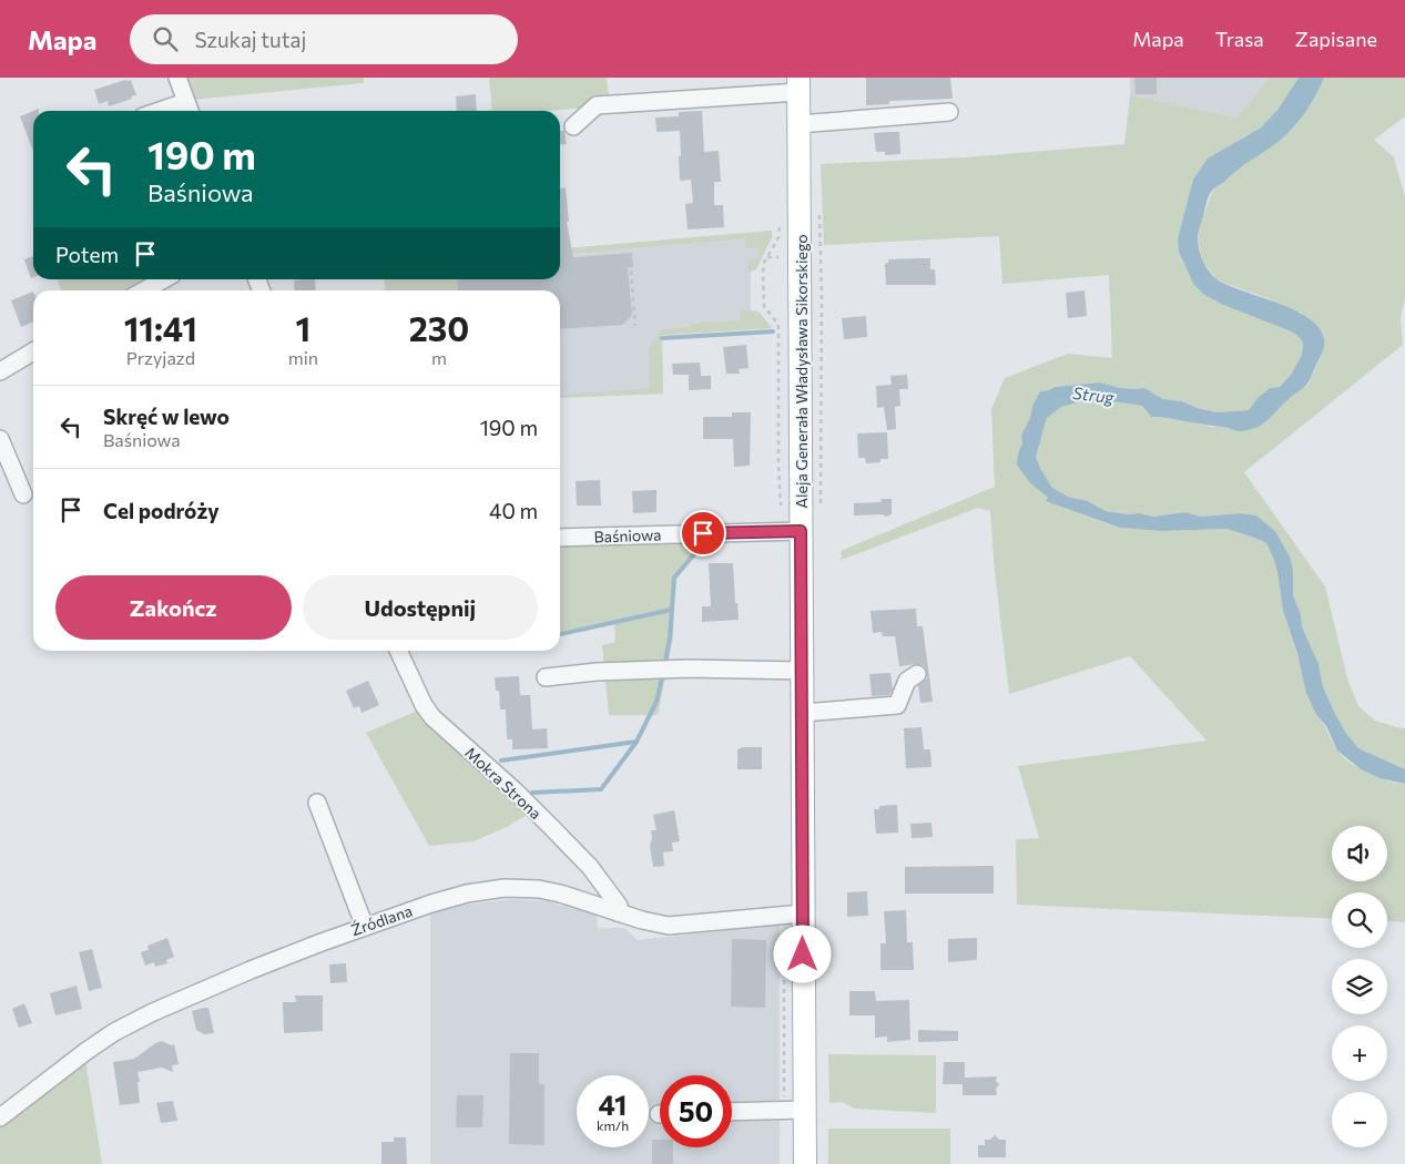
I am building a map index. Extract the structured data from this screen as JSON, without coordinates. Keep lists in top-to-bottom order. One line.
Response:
{"streets":{"main road":["Aleja Generała Władysława Sikorskiego"],"street":["Baśniowa","Mokra Strona","Źródlana"]},"crossings":[["Aleja Generała Władysława Sikorskiego","Baśniowa"],["Aleja Generała Władysława Sikorskiego","Źródlana"],["Mokra Strona","Źródlana"]],"water":["Strug"],"page":{"header":"Mapa","search":"Szukaj tutaj","nav":["Mapa","Trasa","Zapisane"],"turn":["190 m","Baśniowa"],"then":"Potem","eta":["11:41","Przyjazd","1","min","230","m"],"list":[{"name":"Skręć w lewo","note":"Baśniowa","value":"190 m"},{"name":"Cel podróży","value":"40 m"}],"buttons":["Zakończ","Udostępnij"],"map_buttons":["+","−"],"speed":"41 km/h","limit":"50"}}
